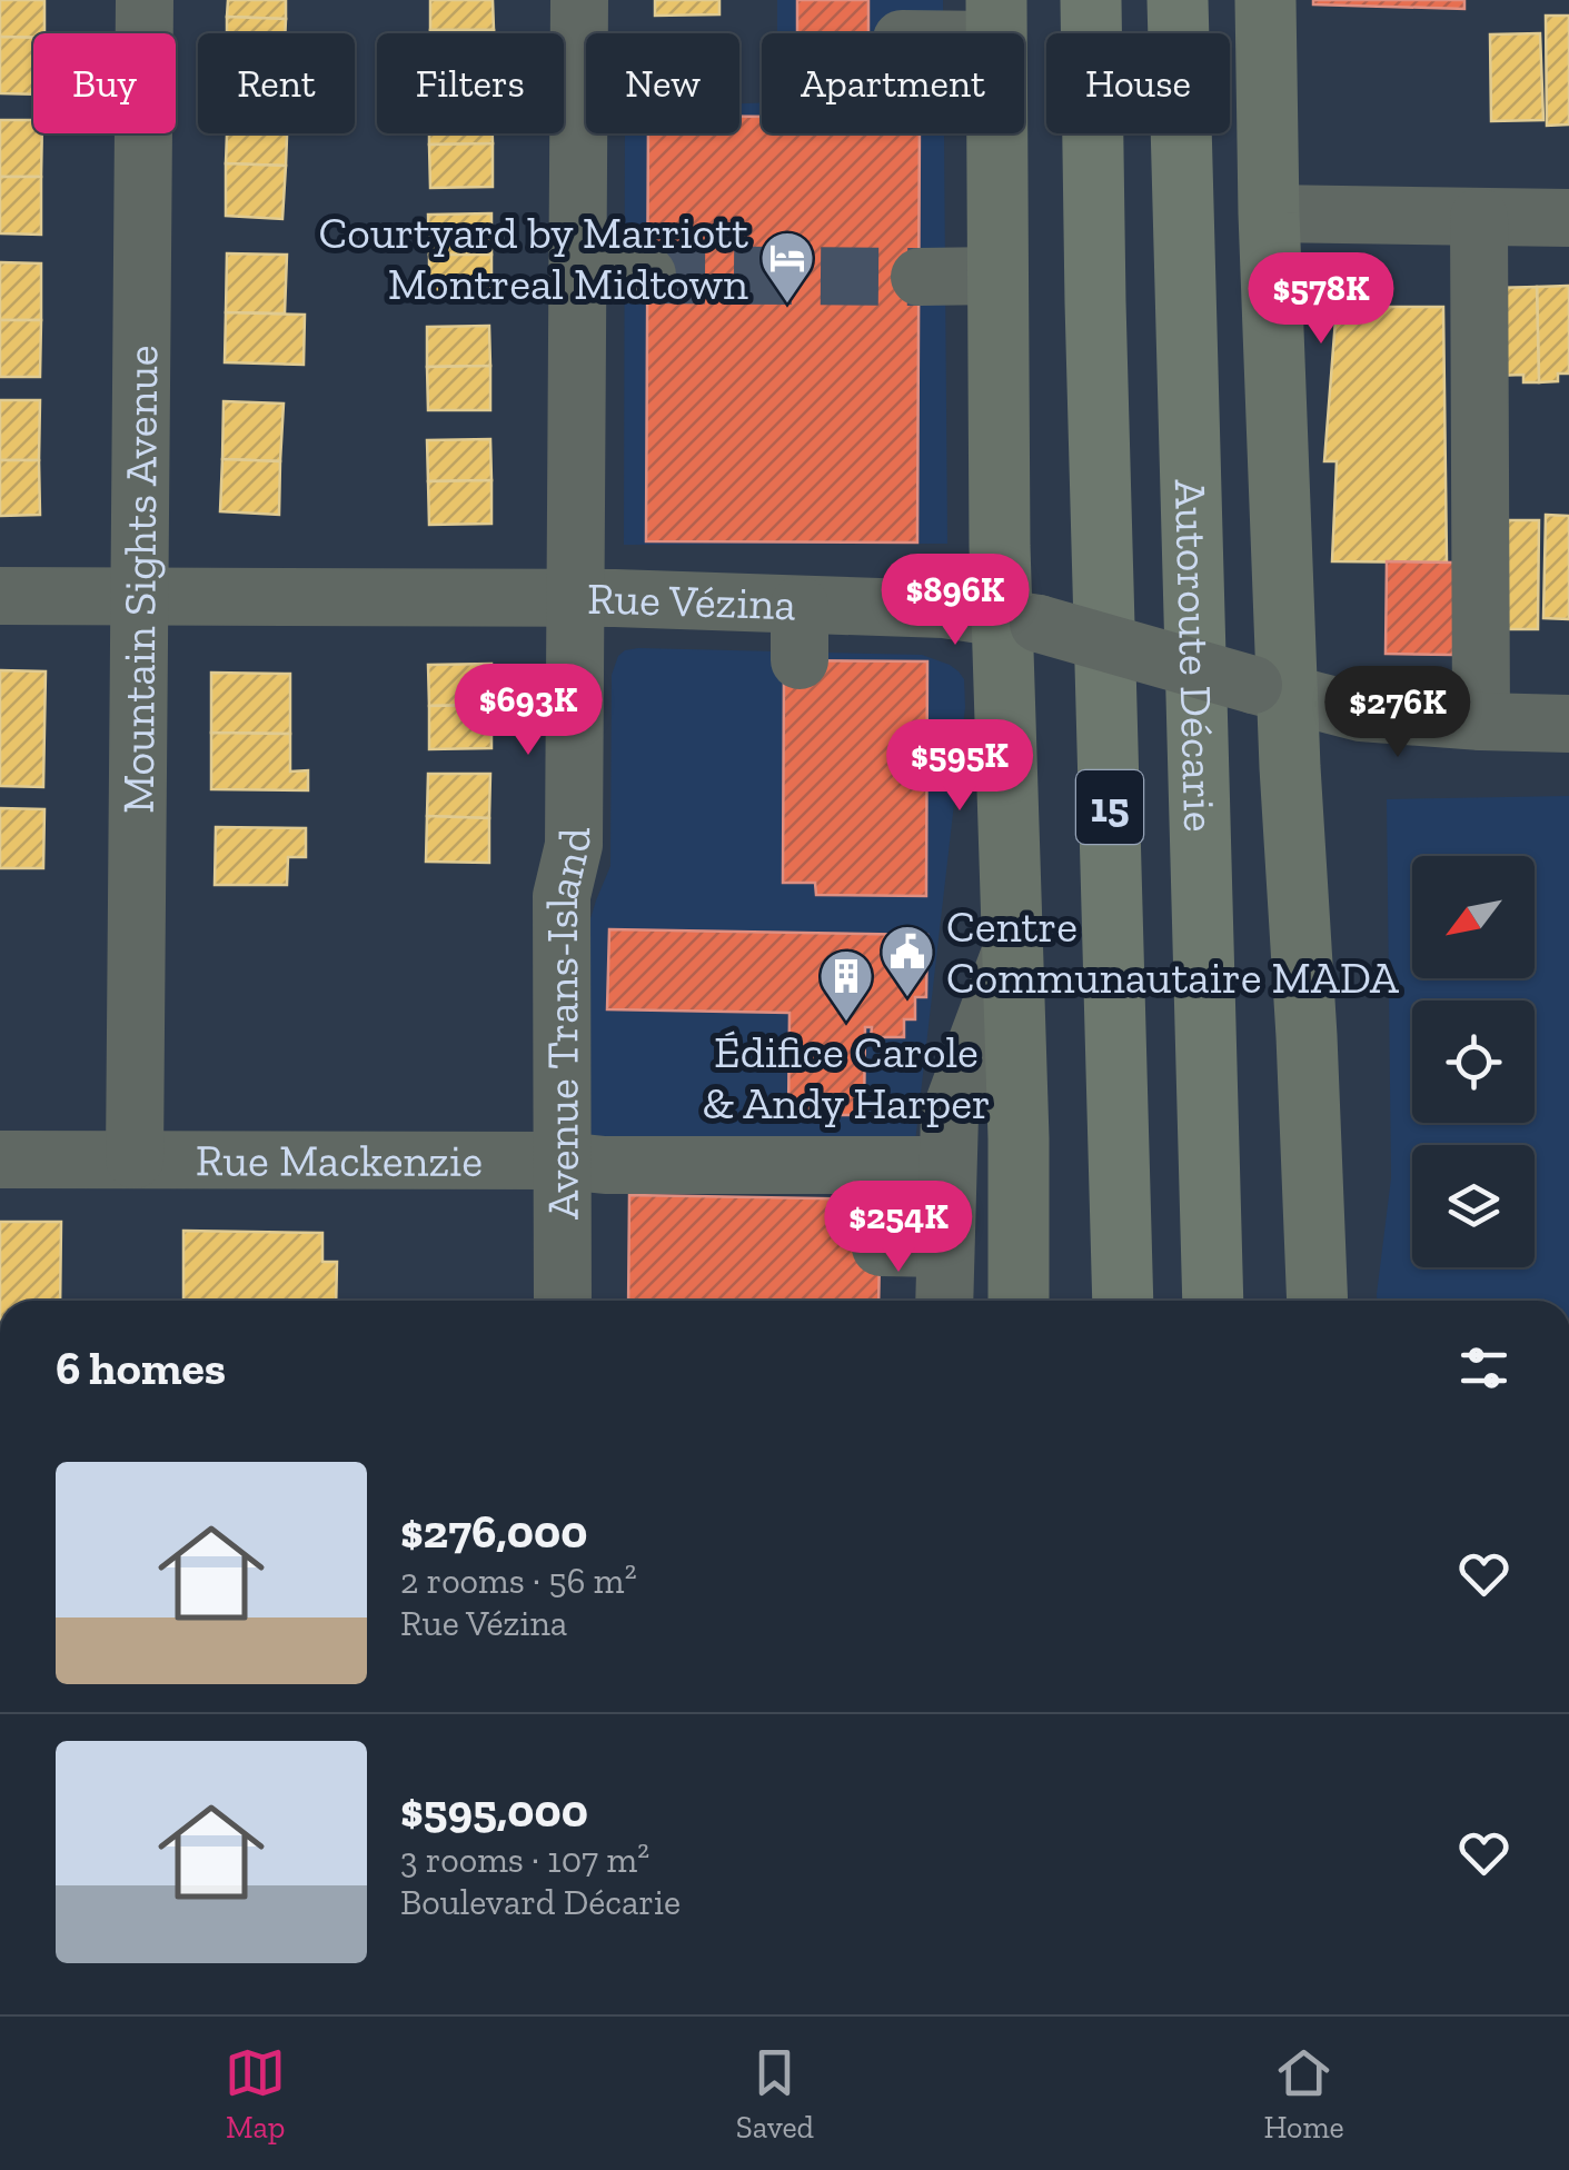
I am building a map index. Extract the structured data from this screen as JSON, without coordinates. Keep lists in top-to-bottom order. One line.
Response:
{"streets":{"highway":["Autoroute Décarie","15"],"street":["Mountain Sights Avenue","Rue Vézina","Avenue Trans-Island","Rue Mackenzie"]},"crossings":[["Mountain Sights Avenue","Rue Vézina"],["Mountain Sights Avenue","Rue Mackenzie"],["Rue Vézina","Avenue Trans-Island"],["Avenue Trans-Island","Rue Mackenzie"]],"places":{"hotel":["Courtyard by Marriott Montreal Midtown"],"public building":["Centre Communautaire MADA"],"building":["Édifice Carole & Andy Harper"]},"north":"bottom left","page":{"chip":["Buy","Rent","Filters","New","Apartment","House"],"price":["$578K","$896K","$693K","$276K","$595K","$254K"],"heading":"6 homes","list":[{"name":"$276,000","note":"2 rooms · 56 m² · Rue Vézina"},{"name":"$595,000","note":"3 rooms · 107 m² · Boulevard Décarie"}],"tabs":["Map","Saved","Home"]}}
